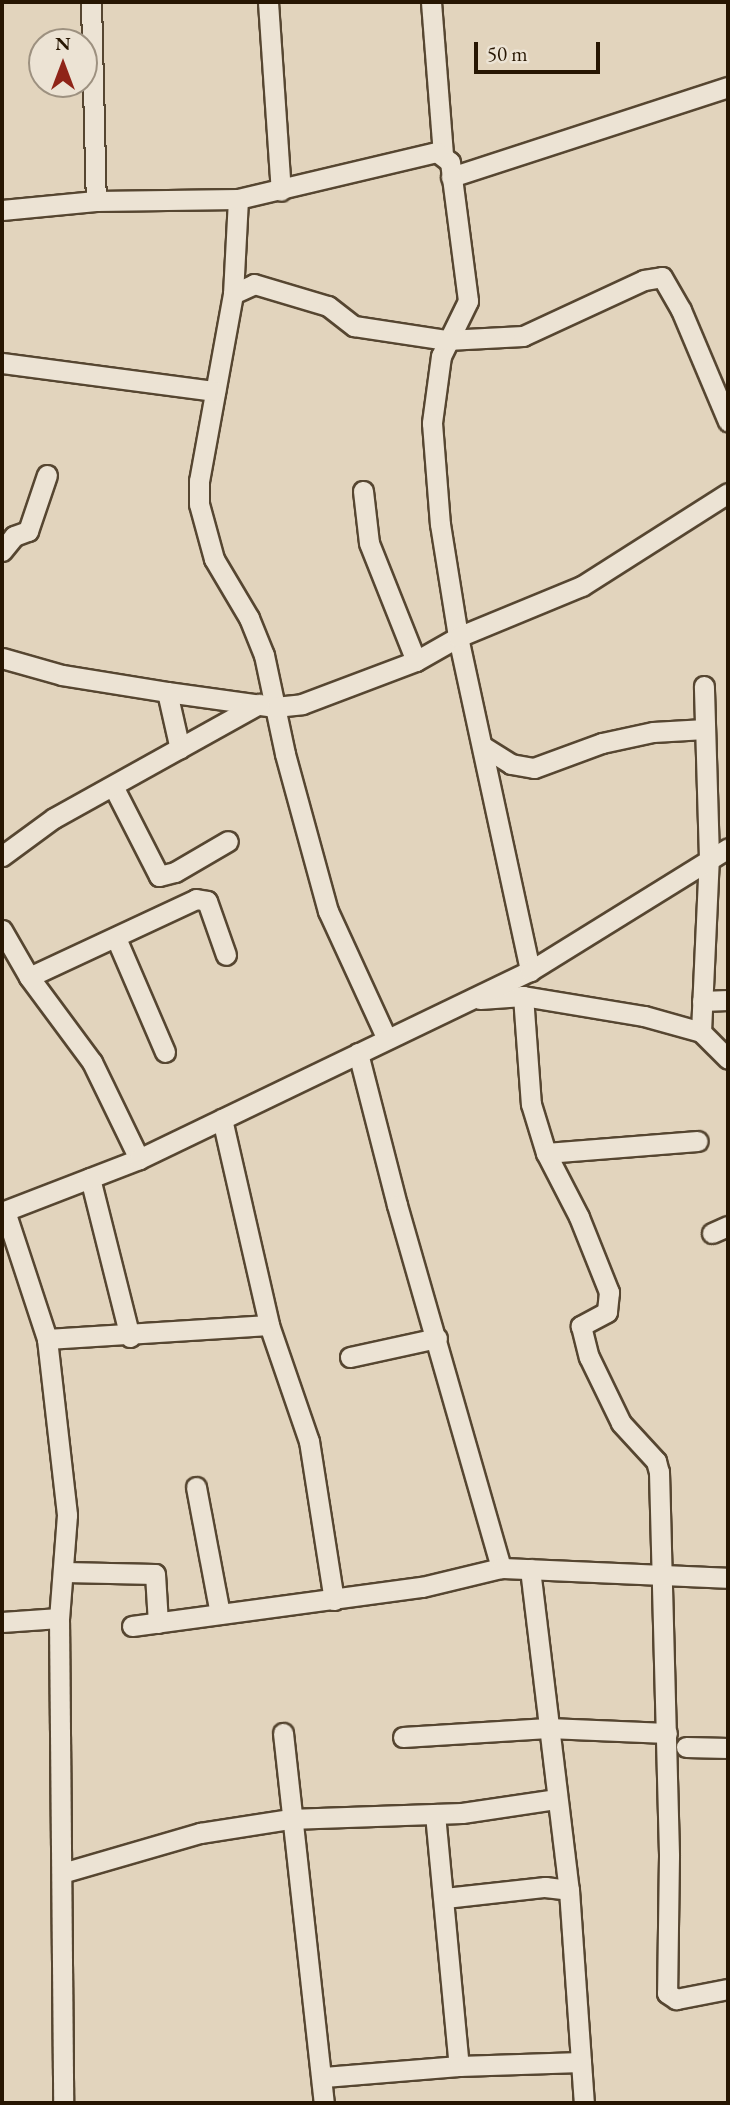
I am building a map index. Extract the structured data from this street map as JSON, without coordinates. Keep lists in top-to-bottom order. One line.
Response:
{"scale_bar":"50 m","north":"top"}
